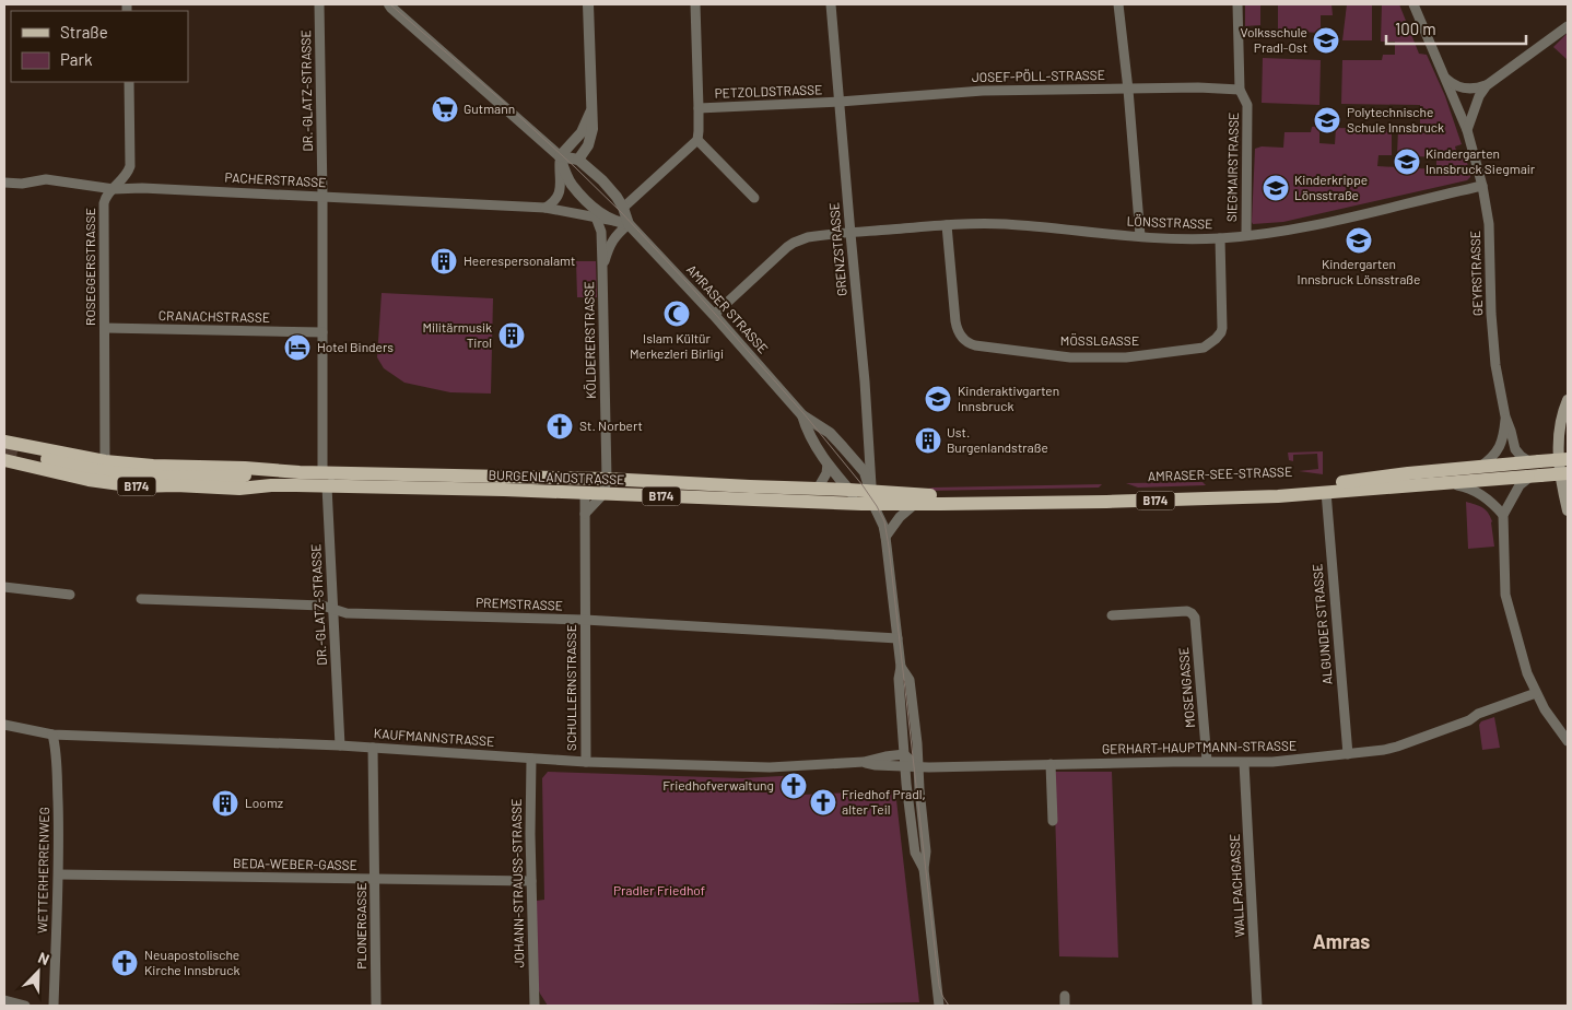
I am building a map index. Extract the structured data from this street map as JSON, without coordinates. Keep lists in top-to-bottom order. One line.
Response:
{"streets":{"main road":["AMRASER-SEE-STRASSE","BURGENLANDSTRASSE","B174"],"street":["JOSEF-PÖLL-STRASSE","DR.-GLATZ-STRASSE","PETZOLDSTRASSE","SIEGMAIRSTRASSE","PACHERSTRASSE","LÖNSSTRASSE","GRENZSTRASSE","ROSEGGERSTRASSE","GEYRSTRASSE","AMRASER STRASSE","CRANACHSTRASSE","KÖLDERERSTRASSE","MÖSSLGASSE","PREMSTRASSE","ALGUNDER STRASSE","SCHULLERNSTRASSE","MOSENGASSE","KAUFMANNSTRASSE","GERHART-HAUPTMANN-STRASSE","BEDA-WEBER-GASSE","WETTERHERRENWEG","JOHANN-STRAUSS-STRASSE","WALLPACHGASSE","PLONERGASSE"]},"crossings":[["JOSEF-PÖLL-STRASSE","PETZOLDSTRASSE"],["JOSEF-PÖLL-STRASSE","SIEGMAIRSTRASSE"],["JOSEF-PÖLL-STRASSE","GRENZSTRASSE"],["DR.-GLATZ-STRASSE","PACHERSTRASSE"],["DR.-GLATZ-STRASSE","CRANACHSTRASSE"],["DR.-GLATZ-STRASSE","BURGENLANDSTRASSE"],["DR.-GLATZ-STRASSE","PREMSTRASSE"],["DR.-GLATZ-STRASSE","KAUFMANNSTRASSE"],["PETZOLDSTRASSE","GRENZSTRASSE"],["SIEGMAIRSTRASSE","LÖNSSTRASSE"],["PACHERSTRASSE","ROSEGGERSTRASSE"],["PACHERSTRASSE","KÖLDERERSTRASSE"],["LÖNSSTRASSE","GRENZSTRASSE"],["LÖNSSTRASSE","GEYRSTRASSE"],["LÖNSSTRASSE","AMRASER STRASSE"],["LÖNSSTRASSE","MÖSSLGASSE"],["GRENZSTRASSE","AMRASER STRASSE"],["GRENZSTRASSE","AMRASER-SEE-STRASSE"],["GRENZSTRASSE","BURGENLANDSTRASSE"],["ROSEGGERSTRASSE","CRANACHSTRASSE"],["ROSEGGERSTRASSE","B174"],["GEYRSTRASSE","AMRASER-SEE-STRASSE"],["AMRASER STRASSE","KÖLDERERSTRASSE"],["AMRASER STRASSE","AMRASER-SEE-STRASSE"],["AMRASER STRASSE","BURGENLANDSTRASSE"],["AMRASER STRASSE","PREMSTRASSE"],["AMRASER STRASSE","KAUFMANNSTRASSE"],["AMRASER STRASSE","GERHART-HAUPTMANN-STRASSE"],["KÖLDERERSTRASSE","BURGENLANDSTRASSE"],["AMRASER-SEE-STRASSE","BURGENLANDSTRASSE"],["AMRASER-SEE-STRASSE","ALGUNDER STRASSE"],["BURGENLANDSTRASSE","B174"],["BURGENLANDSTRASSE","SCHULLERNSTRASSE"],["PREMSTRASSE","SCHULLERNSTRASSE"],["ALGUNDER STRASSE","GERHART-HAUPTMANN-STRASSE"],["SCHULLERNSTRASSE","KAUFMANNSTRASSE"],["MOSENGASSE","GERHART-HAUPTMANN-STRASSE"],["KAUFMANNSTRASSE","GERHART-HAUPTMANN-STRASSE"],["KAUFMANNSTRASSE","WETTERHERRENWEG"],["KAUFMANNSTRASSE","JOHANN-STRAUSS-STRASSE"],["KAUFMANNSTRASSE","PLONERGASSE"],["GERHART-HAUPTMANN-STRASSE","WALLPACHGASSE"],["BEDA-WEBER-GASSE","WETTERHERRENWEG"],["BEDA-WEBER-GASSE","JOHANN-STRAUSS-STRASSE"],["BEDA-WEBER-GASSE","PLONERGASSE"]],"districts":["Amras"],"parks":["Pradler Friedhof"],"places":{"school or university":["Volksschule Pradl-Ost","Polytechnische Schule Innsbruck","Kindergarten Innsbruck Siegmair","Kinderkrippe Lönsstraße","Kindergarten Innsbruck Lönsstraße","Kinderaktivgarten Innsbruck"],"supermarket":["Gutmann"],"building":["Heerespersonalamt","Militärmusik Tirol","Ust. Burgenlandstraße","Loomz"],"mosque":["Islam Kültür Merkezleri Birligi"],"hotel":["Hotel Binders"],"church":["St. Norbert","Friedhofverwaltung","Friedhof Pradl, alter Teil","Neuapostolische Kirche Innsbruck"]},"legend":["Straße","Park"],"scale_bar":"100 m","north":"top right"}
